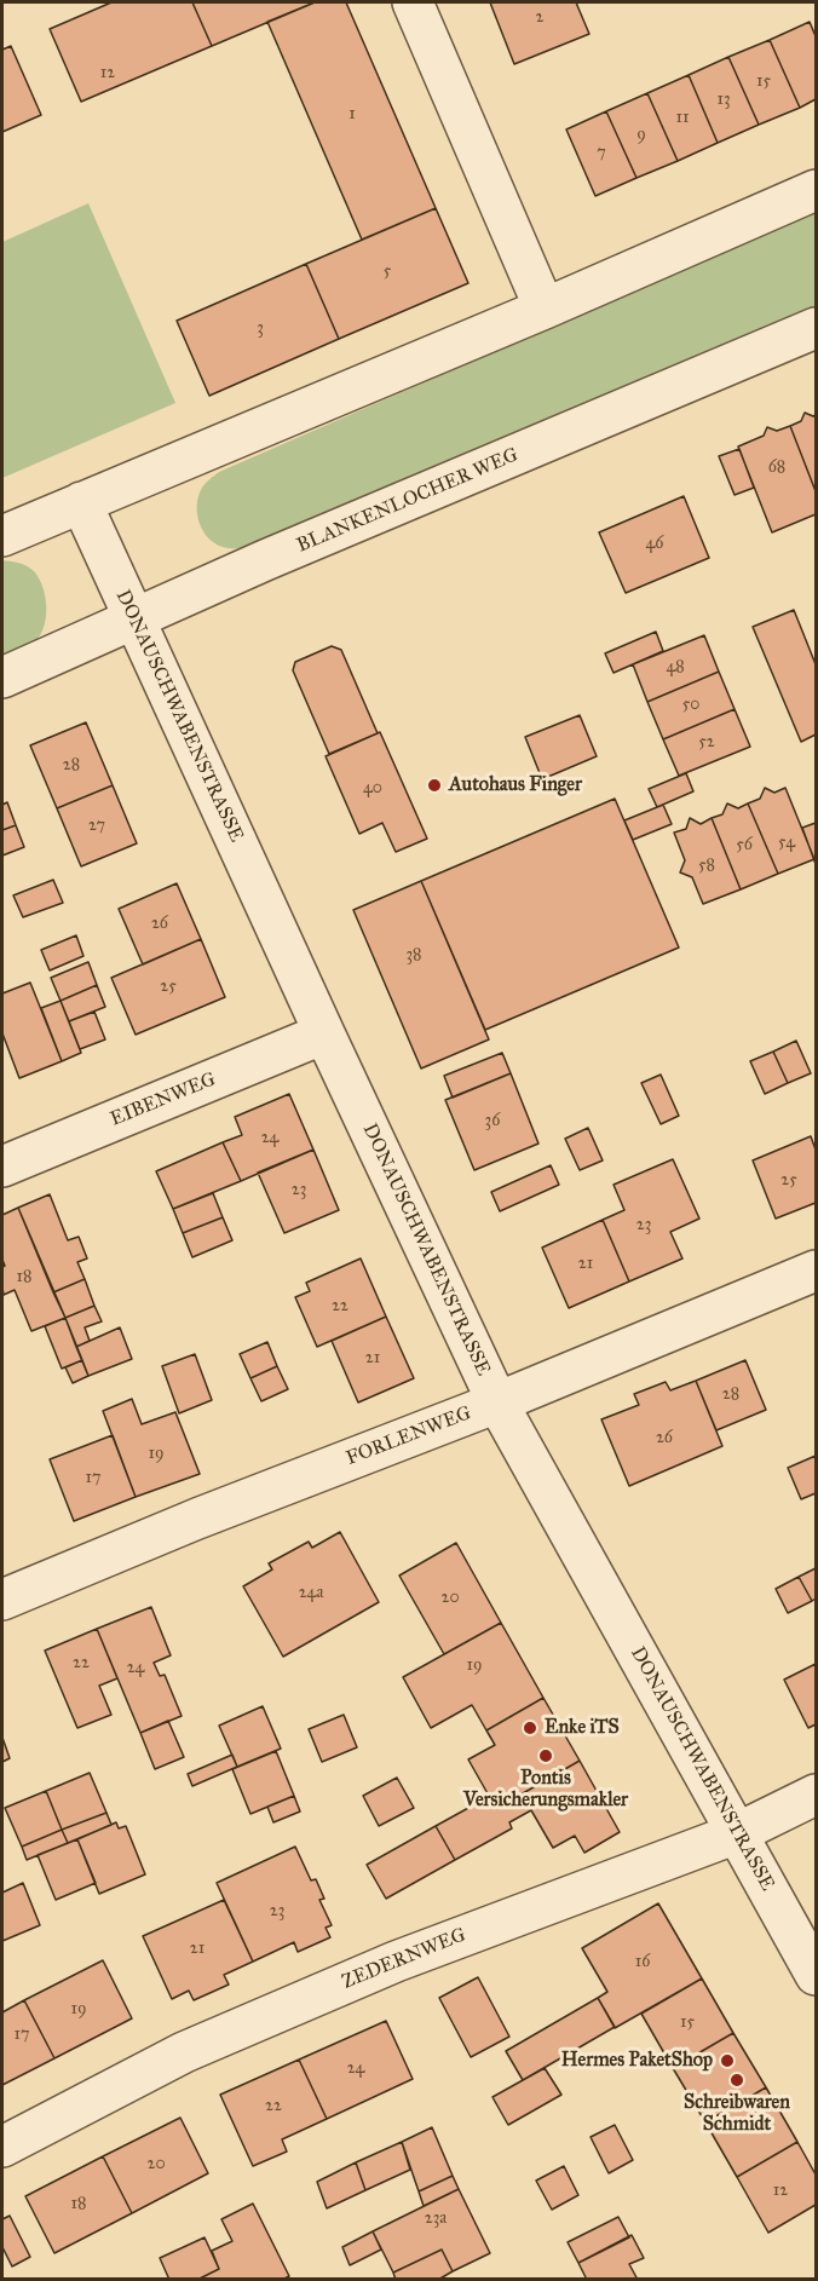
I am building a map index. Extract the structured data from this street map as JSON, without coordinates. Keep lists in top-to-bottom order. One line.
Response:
{"streets":{"street":["BLANKENLOCHER WEG","DONAUSCHWABENSTRASSE","EIBENWEG","FORLENWEG","ZEDERNWEG"]},"crossings":[["BLANKENLOCHER WEG","DONAUSCHWABENSTRASSE"],["DONAUSCHWABENSTRASSE","EIBENWEG"],["DONAUSCHWABENSTRASSE","FORLENWEG"],["DONAUSCHWABENSTRASSE","ZEDERNWEG"]],"places":["Autohaus Finger","Enke iTS","Pontis Versicherungsmakler","Hermes PaketShop","Schreibwaren Schmidt"],"house_numbers":["2","12","15","13","1","11","9","7","5","3","68","46","48","50","52","28","40","27","54","56","58","26","38","25","36","24","25","23","23","21","18","22","21","28","26","19","17","24a","20","22","19","24","23","21","16","19","15","17","24","22","20","12","18","23a"]}
